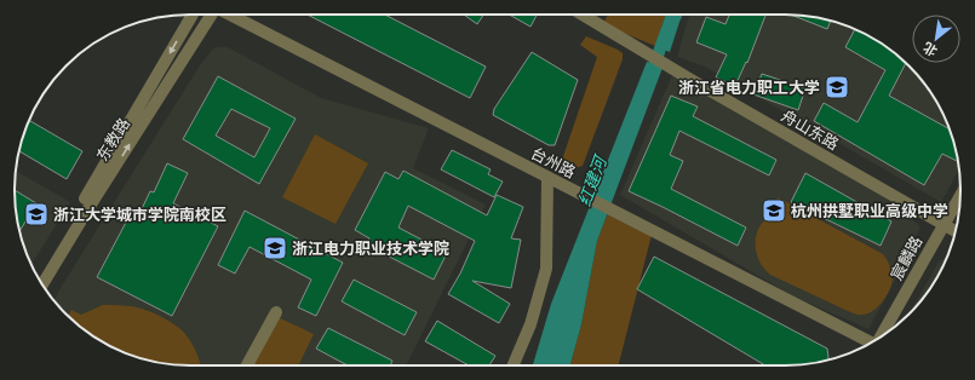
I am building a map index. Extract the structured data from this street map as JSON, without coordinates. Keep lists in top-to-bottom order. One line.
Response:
{"streets":{"street":["舟山东路","东教路","台州路","宸麟路"]},"crossings":[["舟山东路","宸麟路"]],"water":["红建河"],"places":{"school or university":["浙江省电力职工大学","杭州拱墅职业高级中学","浙江大学城市学院南校区","浙江电力职业技术学院"]},"north":"bottom left"}
